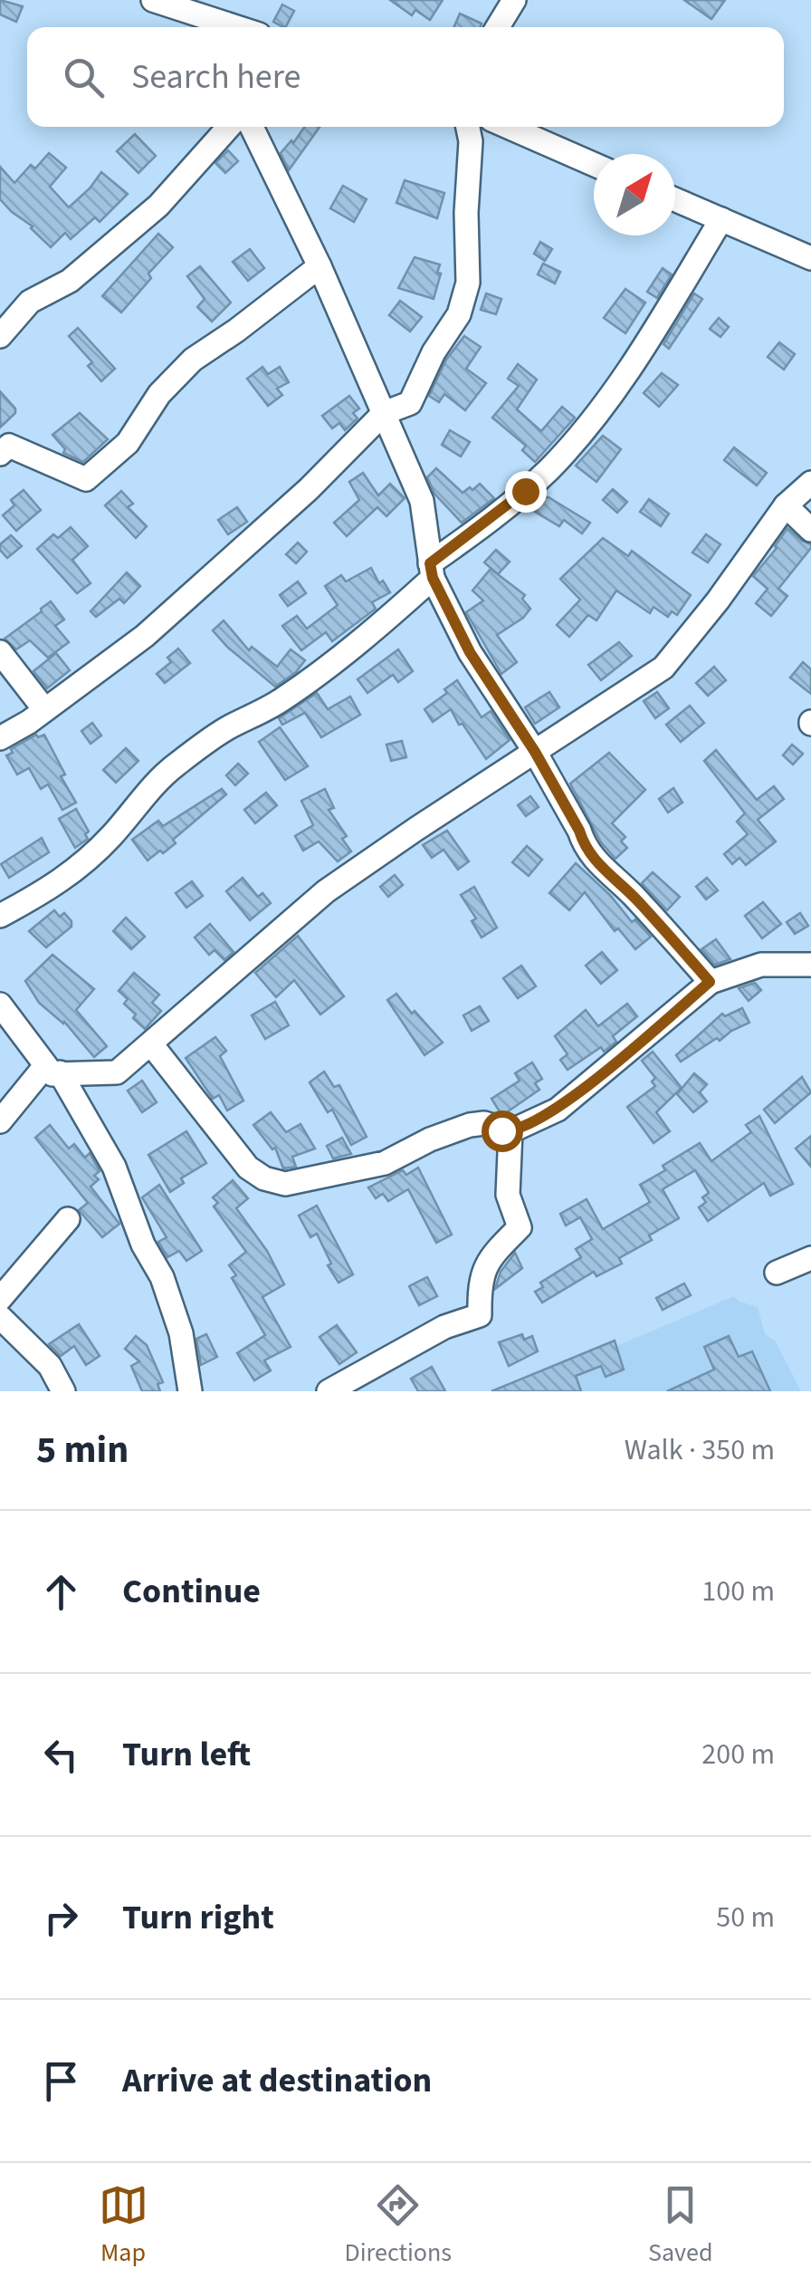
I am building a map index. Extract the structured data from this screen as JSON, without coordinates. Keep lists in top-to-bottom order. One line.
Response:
{"north":"top right","page":{"search":"Search here","heading":["5 min","Walk · 350 m"],"list":[["Continue","100 m"],["Turn left","200 m"],["Turn right","50 m"],"Arrive at destination"],"nav":["Map","Directions","Saved"]}}
